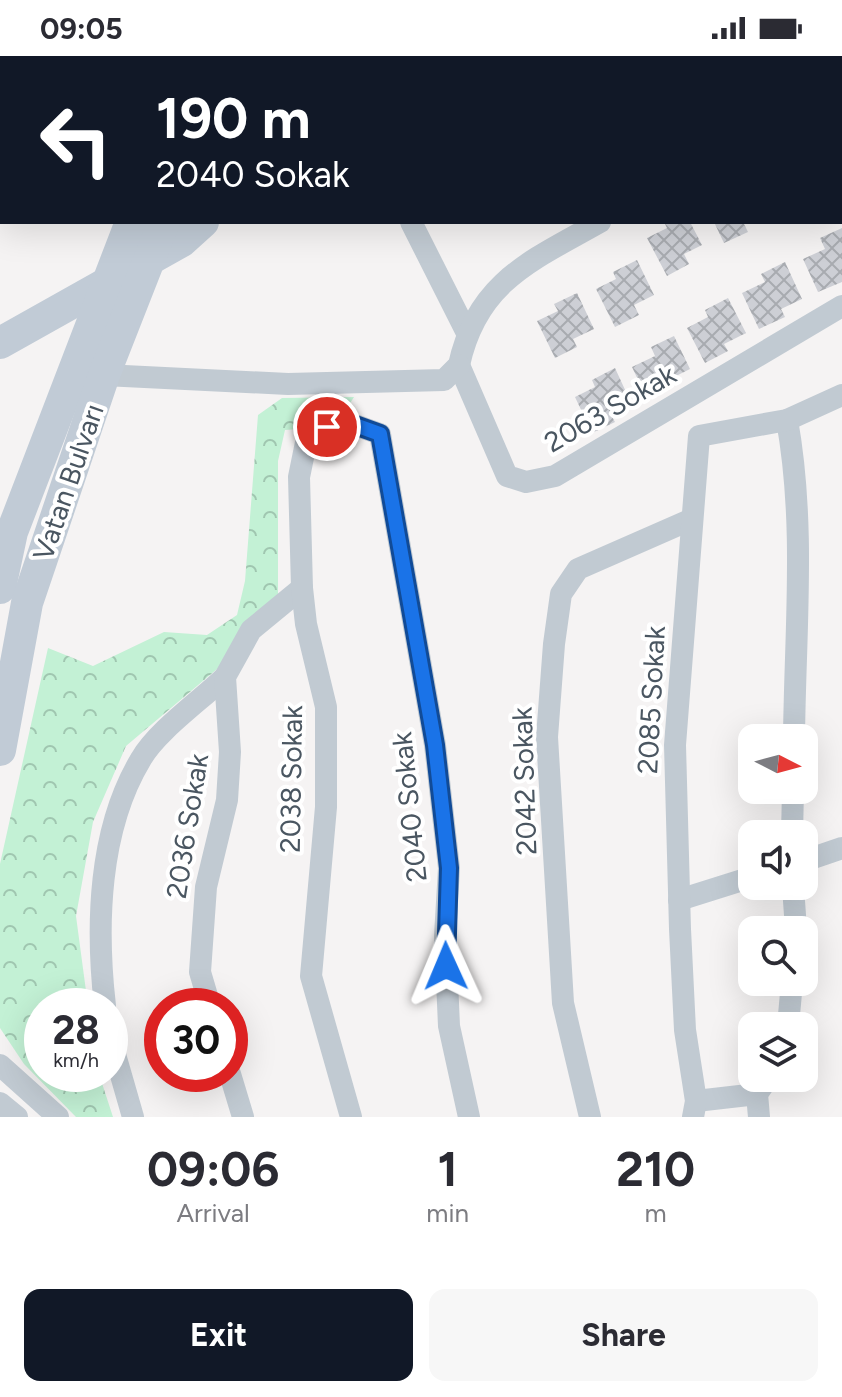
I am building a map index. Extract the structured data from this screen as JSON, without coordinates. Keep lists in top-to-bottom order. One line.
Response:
{"streets":{"main road":["Vatan Bulvarı"],"street":["2063 Sokak","2085 Sokak","2038 Sokak","2042 Sokak","2040 Sokak","2036 Sokak"]},"crossings":[["2085 Sokak","2042 Sokak"],["2038 Sokak","2040 Sokak"]],"north":"right","page":{"status":"09:05","turn":["190 m","2040 Sokak"],"speed":"28 km/h","limit":"30","eta":["09:06","Arrival","1","min","210","m"],"buttons":["Exit","Share"]}}
